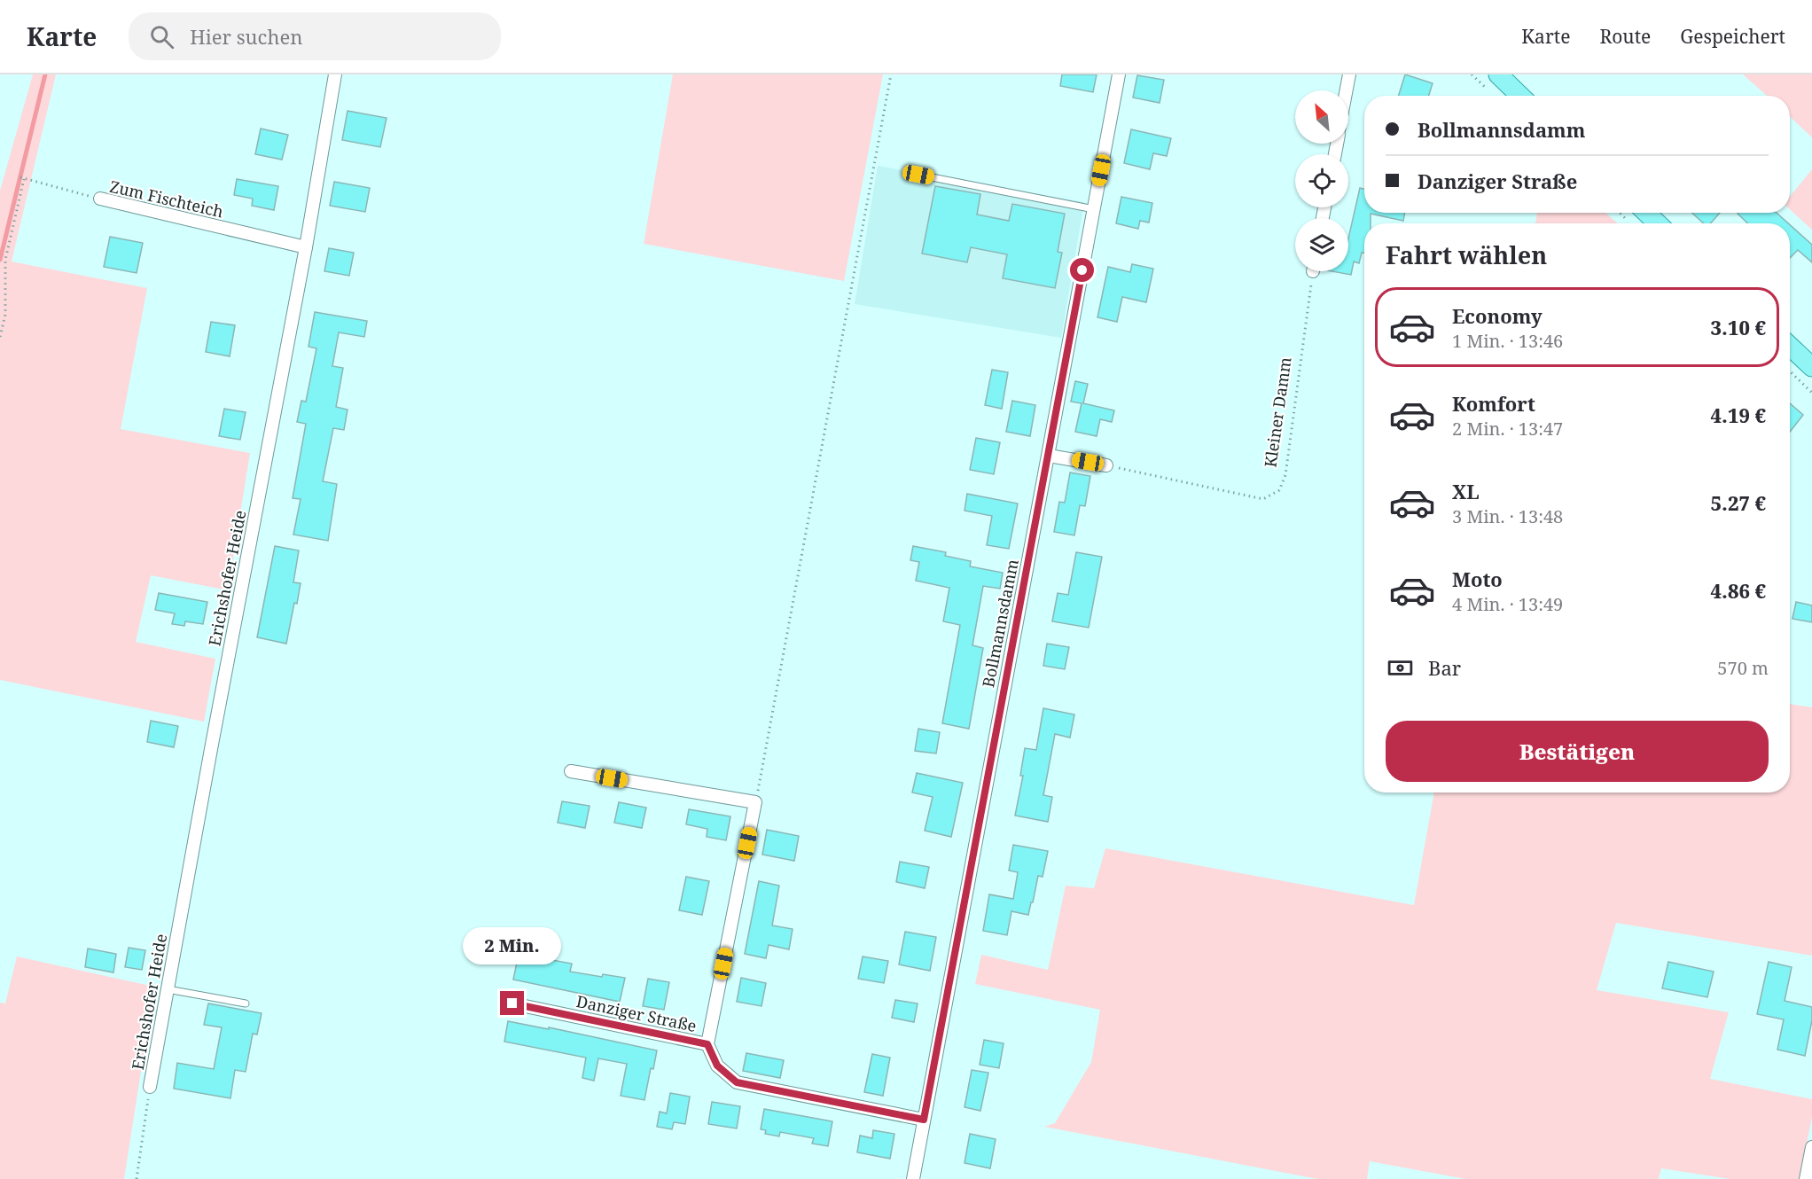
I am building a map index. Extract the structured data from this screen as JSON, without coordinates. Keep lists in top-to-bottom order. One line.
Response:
{"streets":{"street":["Zum Fischteich","Erichshofer Heide","Bollmannsdamm","Danziger Straße"],"path":["Kleiner Damm"]},"crossings":[["Zum Fischteich","Erichshofer Heide"],["Bollmannsdamm","Danziger Straße"]],"north":"top left","page":{"header":"Karte","search":"Hier suchen","nav":["Karte","Route","Gespeichert"],"banner":["Bollmannsdamm","Danziger Straße"],"heading":"Fahrt wählen","list":[{"name":"Economy","note":"1 Min. · 13:46","value":"3.10 €"},{"name":"Komfort","note":"2 Min. · 13:47","value":"4.19 €"},{"name":"XL","note":"3 Min. · 13:48","value":"5.27 €"},{"name":"Moto","note":"4 Min. · 13:49","value":"4.86 €"}],"pay":["Bar","570 m"],"buttons":"Bestätigen","bubble":"2 Min."}}
